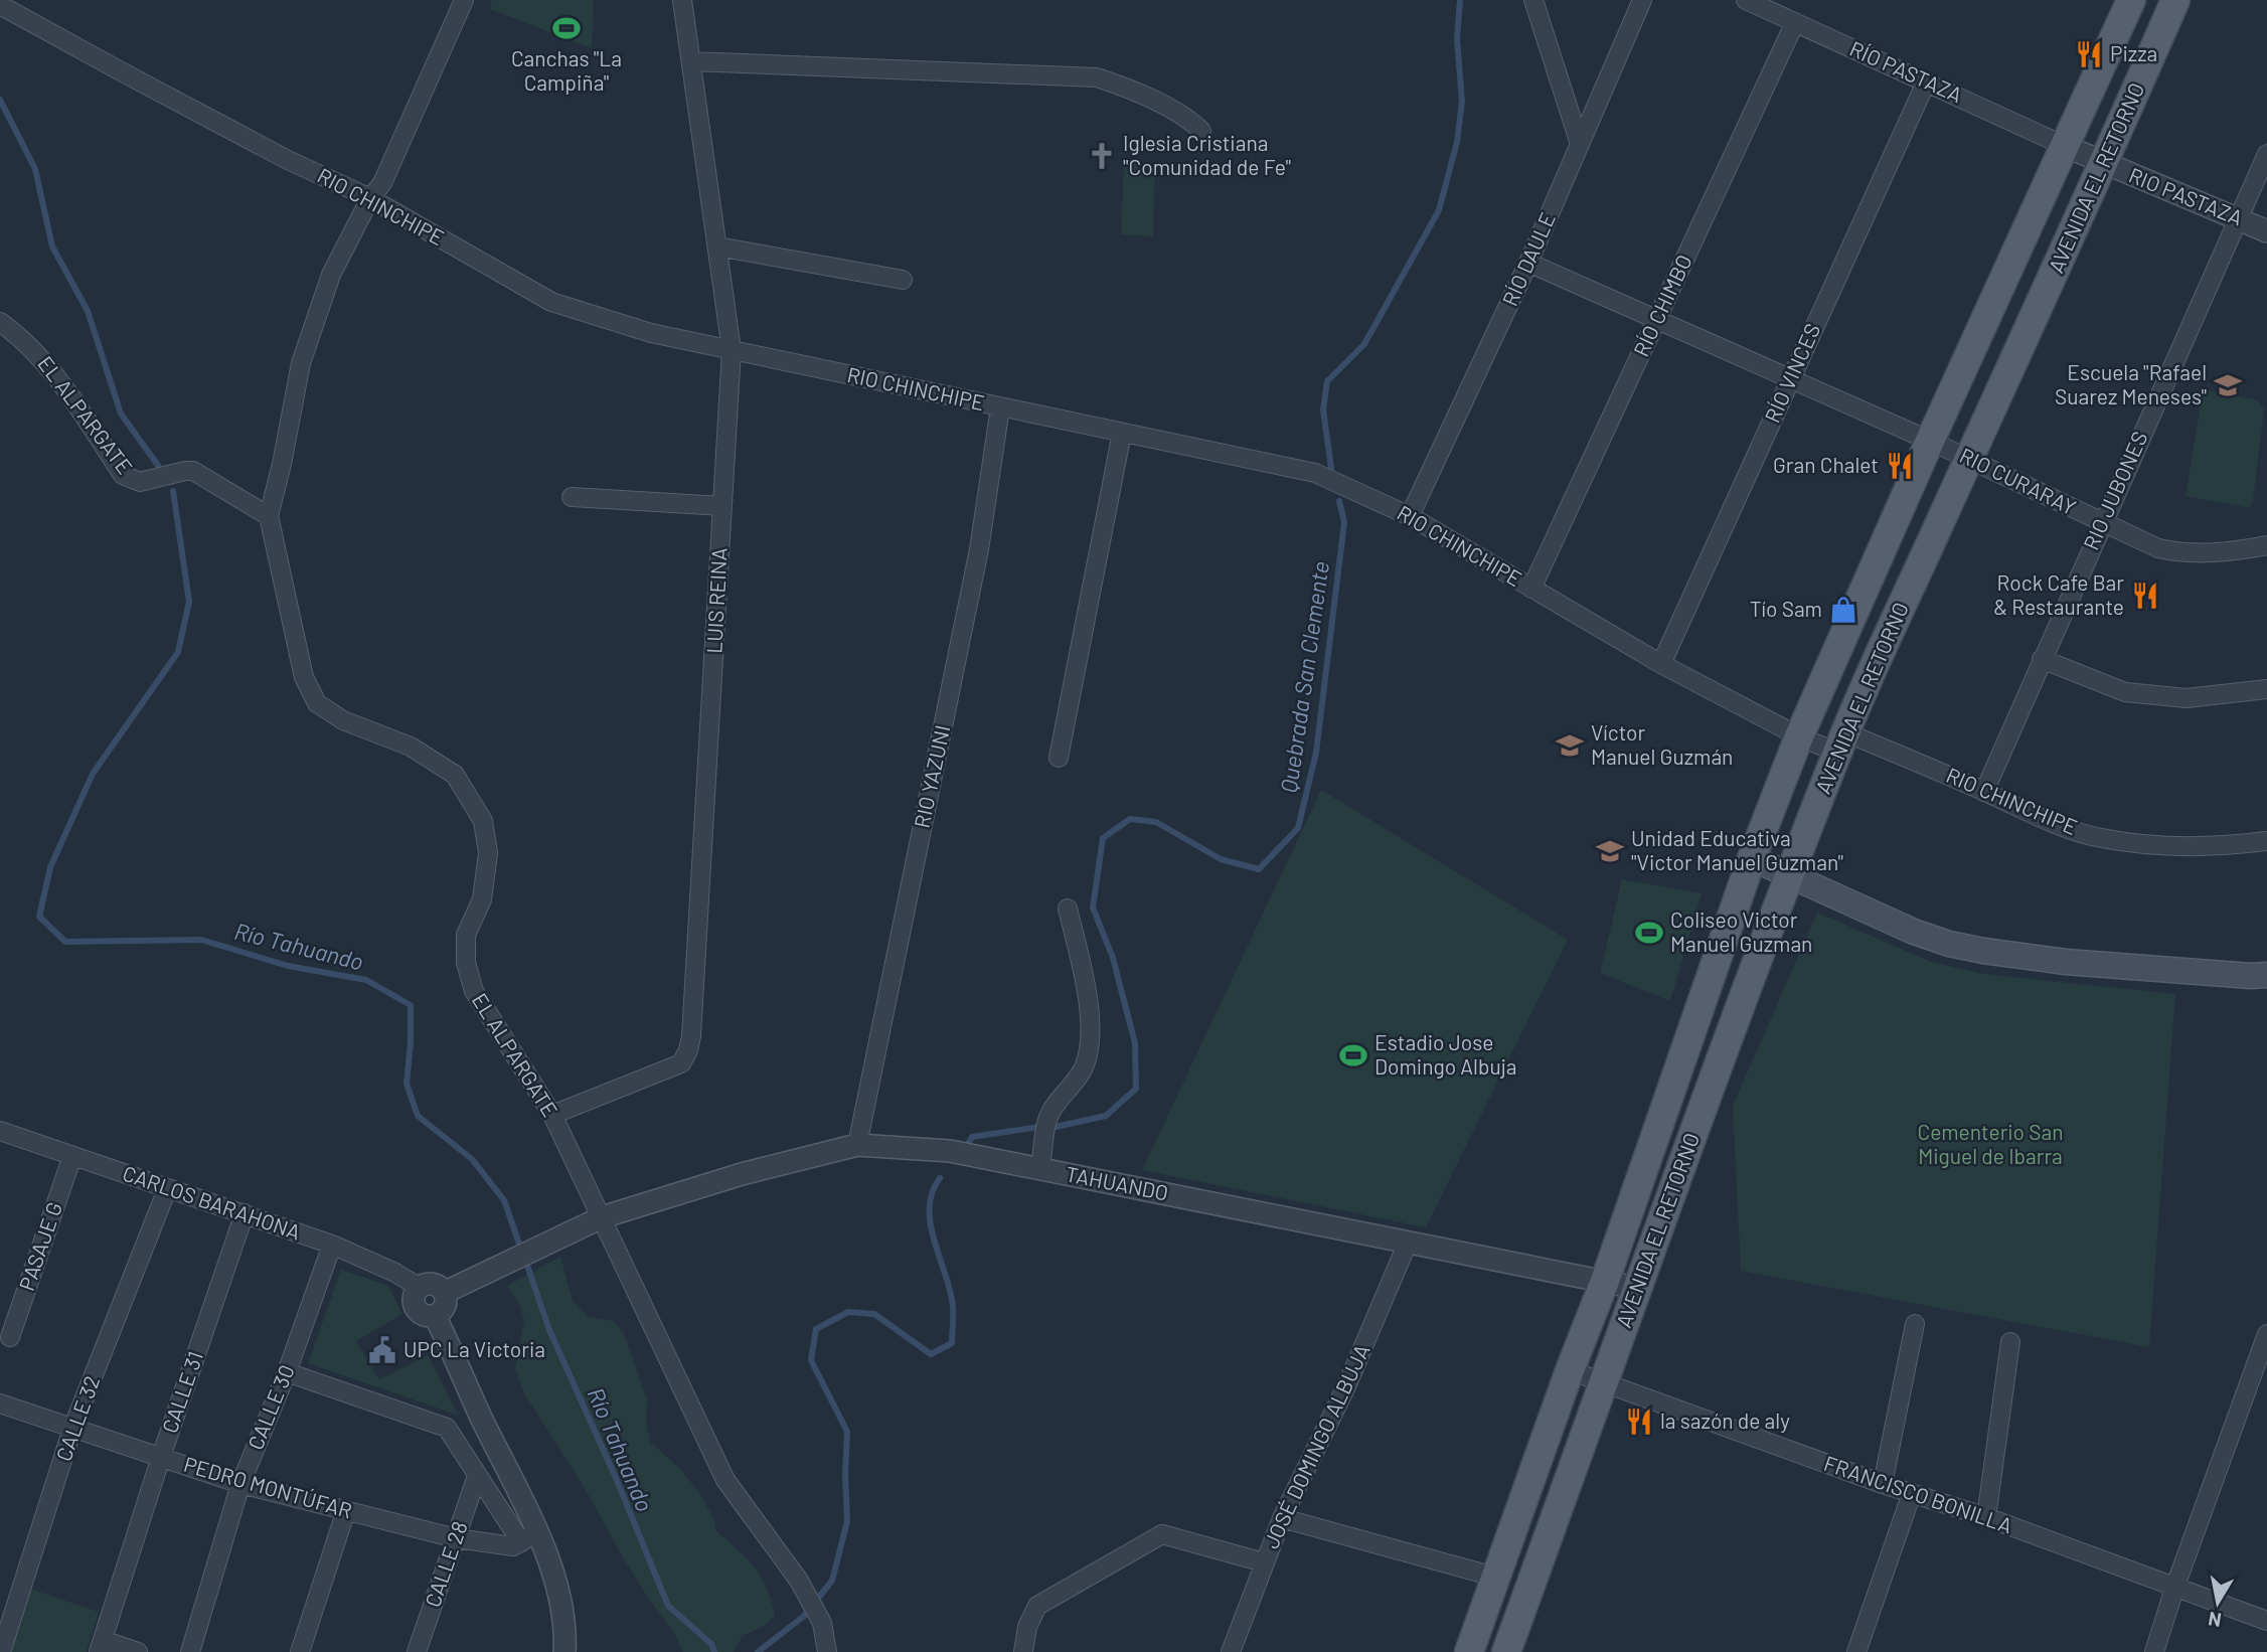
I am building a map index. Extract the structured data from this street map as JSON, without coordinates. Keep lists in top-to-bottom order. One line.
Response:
{"streets":{"main road":["AVENIDA EL RETORNO"],"street":["RÍO PASTAZA","RIO PASTAZA","RIO CHINCHIPE","RÍO DAULE","RÍO CHIMBO","RÍO VINCES","EL ALPARGATE","RIO CURARAY","RIO JUBONES","LUIS REINA","RIO YAZUNI","TAHUANDO","CARLOS BARAHONA","PASAJE G","CALLE 31","CALLE 30","CALLE 32","JOSÉ DOMINGO ALBUJA","PEDRO MONTÚFAR","FRANCISCO BONILLA","CALLE 28"]},"crossings":[["RÍO PASTAZA","AVENIDA EL RETORNO"],["RÍO PASTAZA","RIO PASTAZA"],["RÍO PASTAZA","RÍO CHIMBO"],["RÍO PASTAZA","RÍO VINCES"],["AVENIDA EL RETORNO","RIO PASTAZA"],["AVENIDA EL RETORNO","RIO CHINCHIPE"],["AVENIDA EL RETORNO","RIO CURARAY"],["AVENIDA EL RETORNO","TAHUANDO"],["AVENIDA EL RETORNO","FRANCISCO BONILLA"],["RIO PASTAZA","RIO JUBONES"],["RIO CHINCHIPE","RÍO DAULE"],["RIO CHINCHIPE","RÍO CHIMBO"],["RIO CHINCHIPE","RÍO VINCES"],["RIO CHINCHIPE","RIO JUBONES"],["RIO CHINCHIPE","LUIS REINA"],["RIO CHINCHIPE","RIO YAZUNI"],["RÍO DAULE","RIO CURARAY"],["RÍO CHIMBO","RIO CURARAY"],["RÍO VINCES","RIO CURARAY"],["EL ALPARGATE","LUIS REINA"],["EL ALPARGATE","TAHUANDO"],["RIO CURARAY","RIO JUBONES"],["RIO YAZUNI","TAHUANDO"],["TAHUANDO","CARLOS BARAHONA"],["TAHUANDO","JOSÉ DOMINGO ALBUJA"],["CARLOS BARAHONA","PASAJE G"],["CARLOS BARAHONA","CALLE 31"],["CARLOS BARAHONA","CALLE 30"],["CARLOS BARAHONA","CALLE 32"],["CALLE 31","PEDRO MONTÚFAR"],["CALLE 30","PEDRO MONTÚFAR"],["CALLE 32","PEDRO MONTÚFAR"],["PEDRO MONTÚFAR","CALLE 28"]],"water":["Quebrada San Clemente","Río Tahuando"],"parks":["Cementerio San Miguel de Ibarra"],"places":{"sports":["Canchas \"La Campiña\"","Coliseo Victor Manuel Guzman","Estadio Jose Domingo Albuja"],"restaurant":["Pizza","Gran Chalet","Rock Cafe Bar & Restaurante","la sazón de aly"],"church":["Iglesia Cristiana \"Comunidad de Fe\""],"school or university":["Escuela \"Rafael Suarez Meneses\"","Víctor Manuel Guzmán","Unidad Educativa \"Victor Manuel Guzman\""],"shop":["Tío Sam"],"public building":["UPC La Victoria"]},"north":"bottom"}
